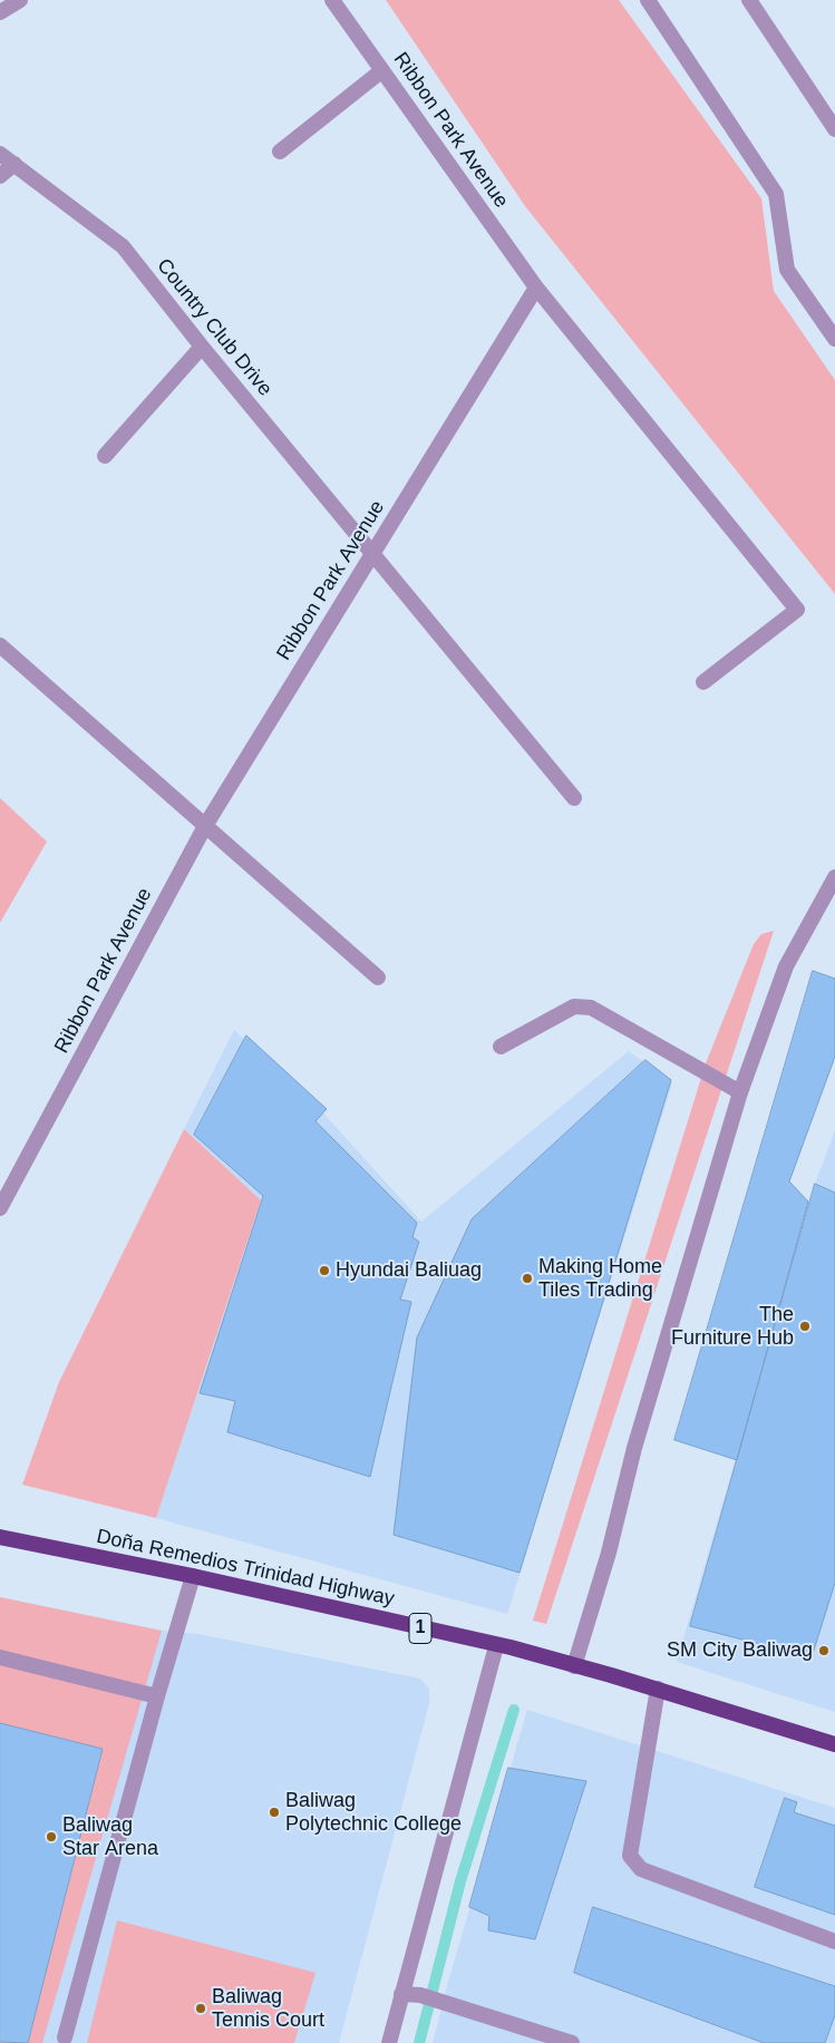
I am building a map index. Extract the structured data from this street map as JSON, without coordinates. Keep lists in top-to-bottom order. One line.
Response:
{"streets":{"highway":["Doña Remedios Trinidad Highway","1"],"street":["Ribbon Park Avenue","Country Club Drive"]},"crossings":[["Ribbon Park Avenue","Country Club Drive"]],"places":["Hyundai Baliuag","Making Home Tiles Trading","The Furniture Hub","SM City Baliwag","Baliwag Polytechnic College","Baliwag Star Arena","Baliwag Tennis Court"]}
